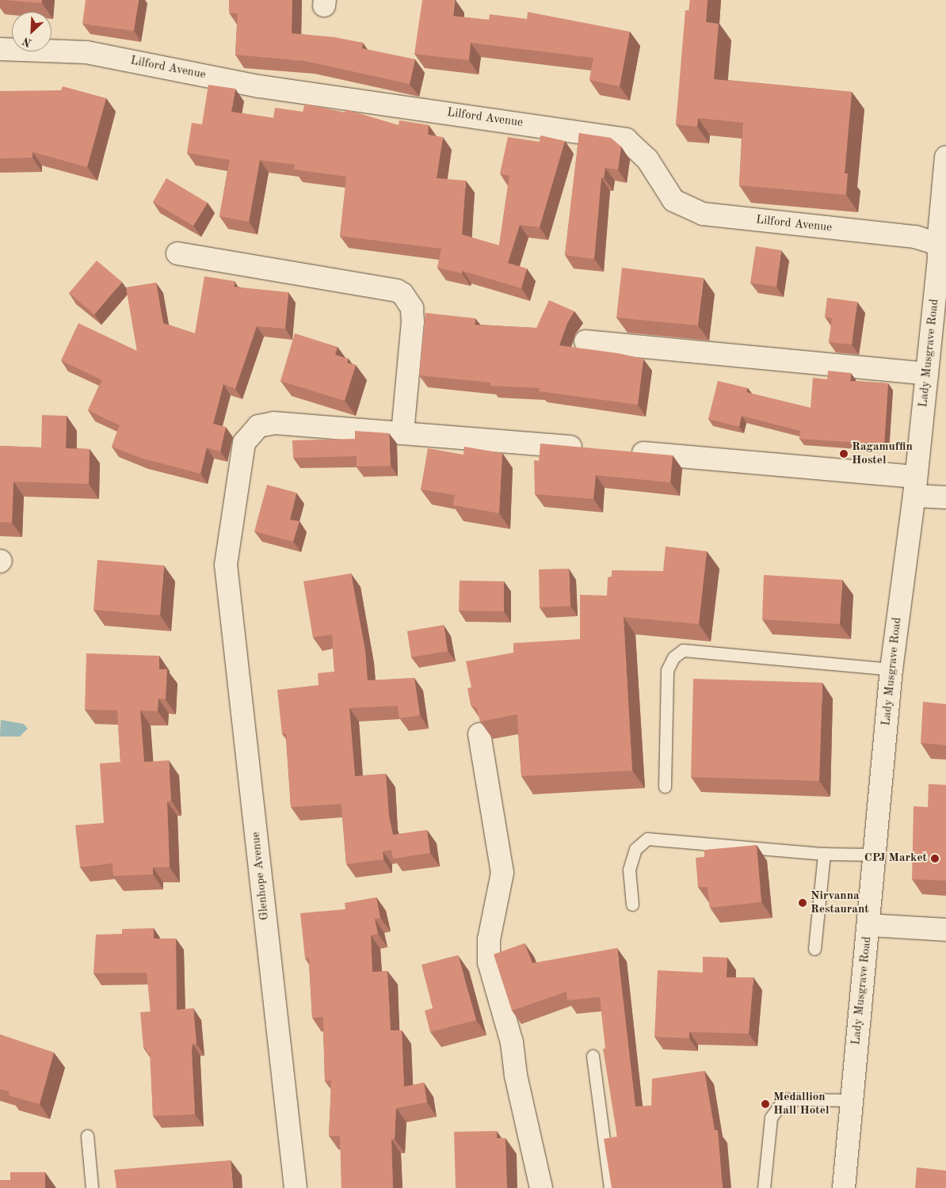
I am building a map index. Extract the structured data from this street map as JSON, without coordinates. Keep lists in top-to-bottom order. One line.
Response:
{"streets":{"street":["Lilford Avenue","Lady Musgrave Road","Glenhope Avenue"]},"crossings":[["Lilford Avenue","Lady Musgrave Road"]],"places":["Ragamuffin Hostel","CPJ Market","Nirvanna Restaurant","Medallion Hall Hotel"],"north":"bottom left"}
